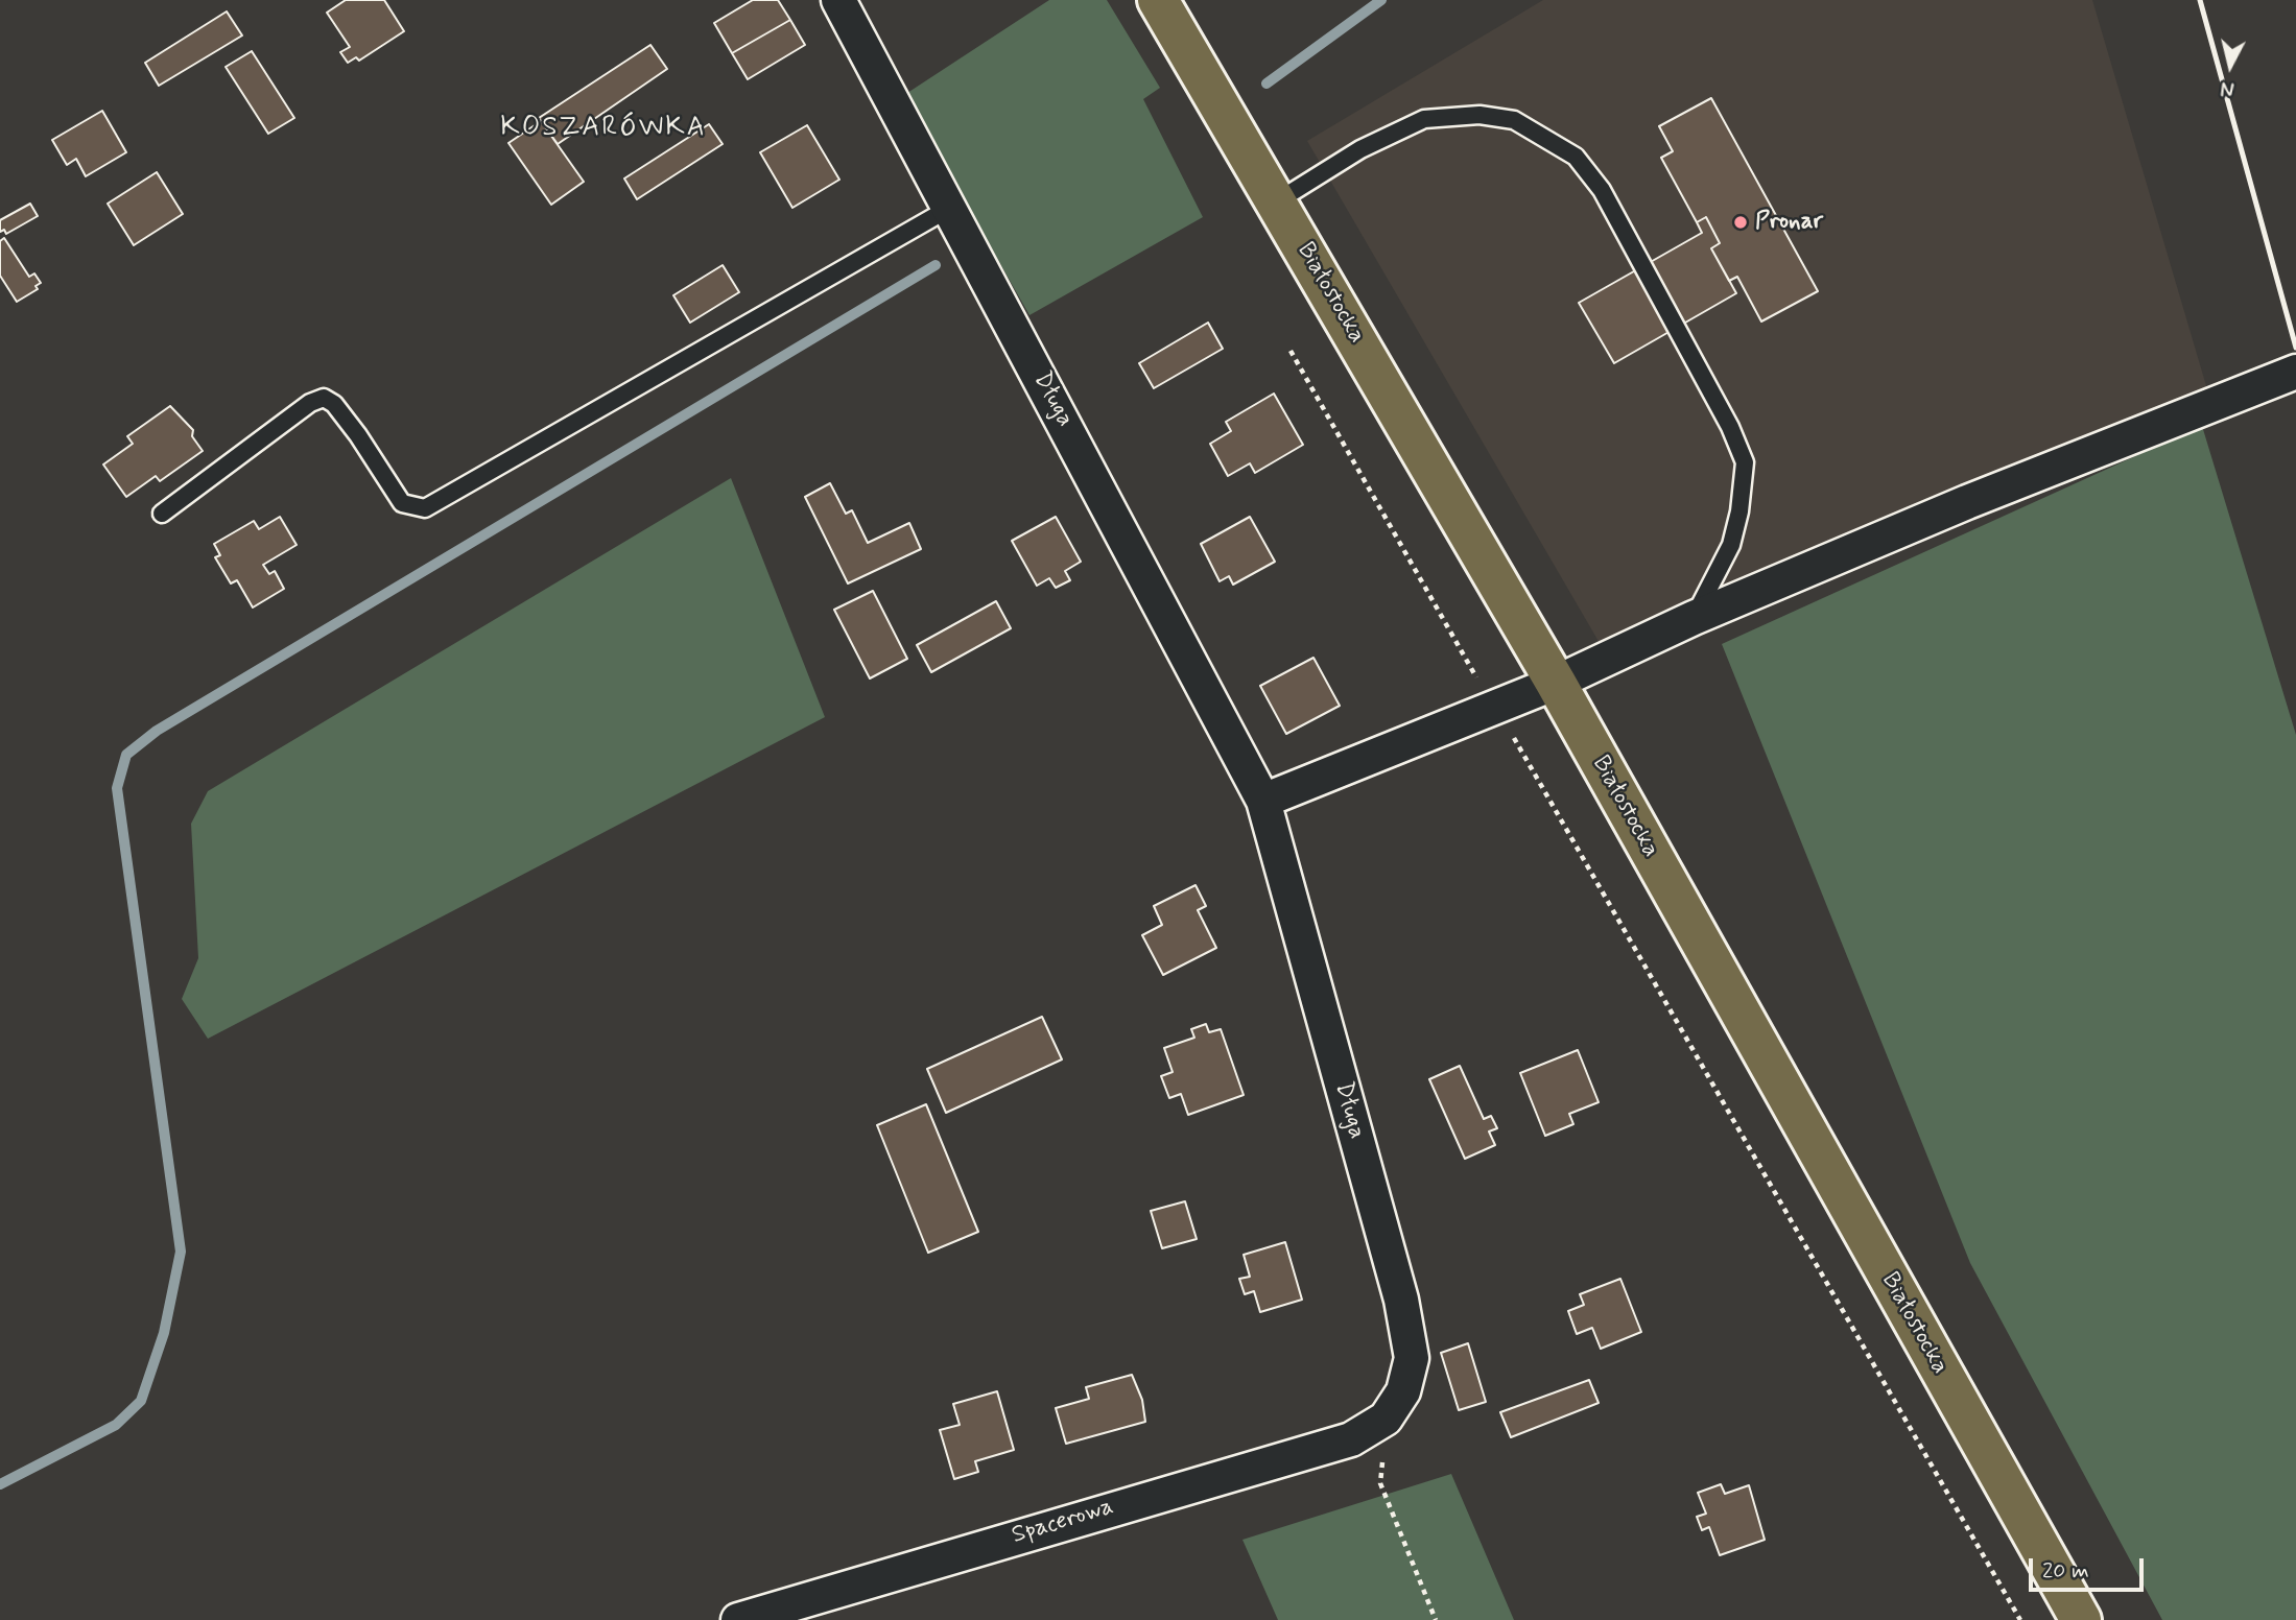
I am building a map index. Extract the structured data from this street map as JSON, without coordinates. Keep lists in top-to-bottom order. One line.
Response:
{"streets":{"main road":["Białostocka"],"street":["Długa","Spacerowa"]},"crossings":[["Długa","Spacerowa"]],"districts":["KOSZARÓWKA"],"places":["Pronar"],"scale_bar":"20 m","north":"bottom"}
